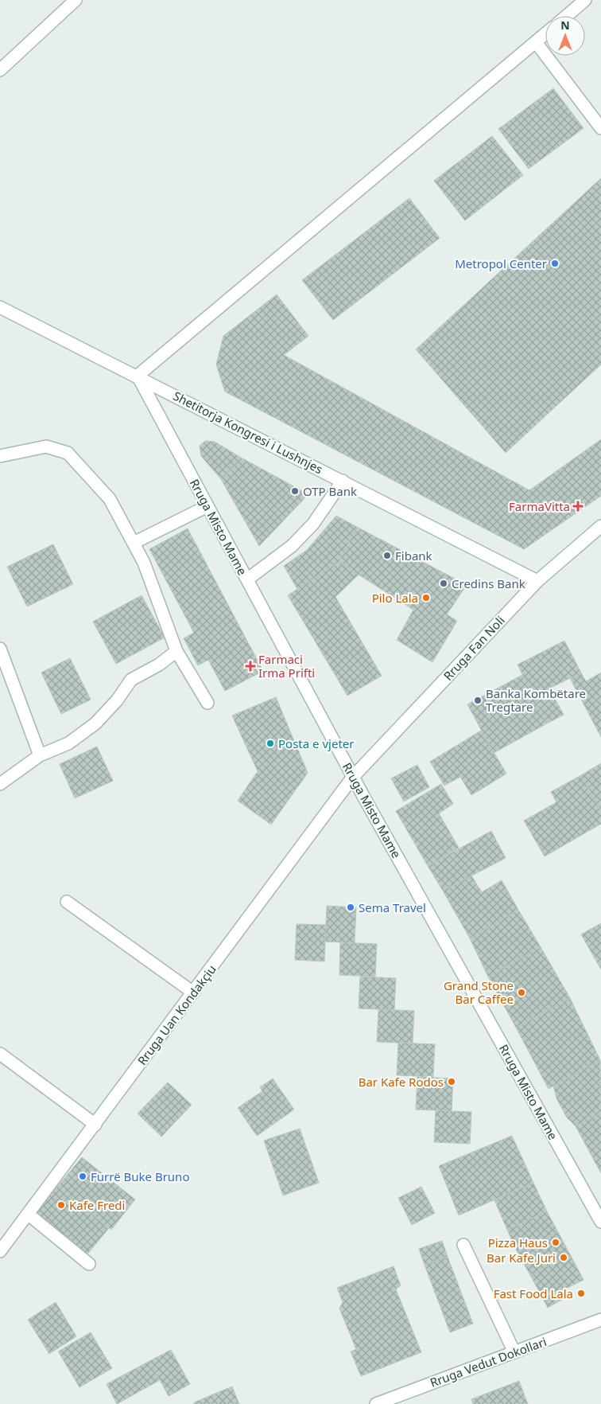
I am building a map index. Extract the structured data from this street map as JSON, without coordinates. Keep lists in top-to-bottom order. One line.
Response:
{"streets":{"street":["Shetitorja Kongresi i Lushnjes","Rruga Misto Mame","Rruga Fan Noli","Rruga Uan Kondakçiu","Rruga Vedut Dokollari"]},"crossings":[["Shetitorja Kongresi i Lushnjes","Rruga Misto Mame"],["Shetitorja Kongresi i Lushnjes","Rruga Fan Noli"],["Rruga Misto Mame","Rruga Fan Noli"],["Rruga Misto Mame","Rruga Uan Kondakçiu"],["Rruga Fan Noli","Rruga Uan Kondakçiu"]],"places":{"other":["Metropol Center","OTP Bank","Fibank","Credins Bank","Pilo Lala","Banka Kombëtare Tregtare","Posta e vjeter","Sema Travel","Grand Stone Bar Caffee","Bar Kafe Rodos","Furrë Buke Bruno","Kafe Fredi","Pizza Haus","Bar Kafe Juri","Fast Food Lala"],"health":["FarmaVitta","Farmaci Irma Prifti"]},"north":"top"}
